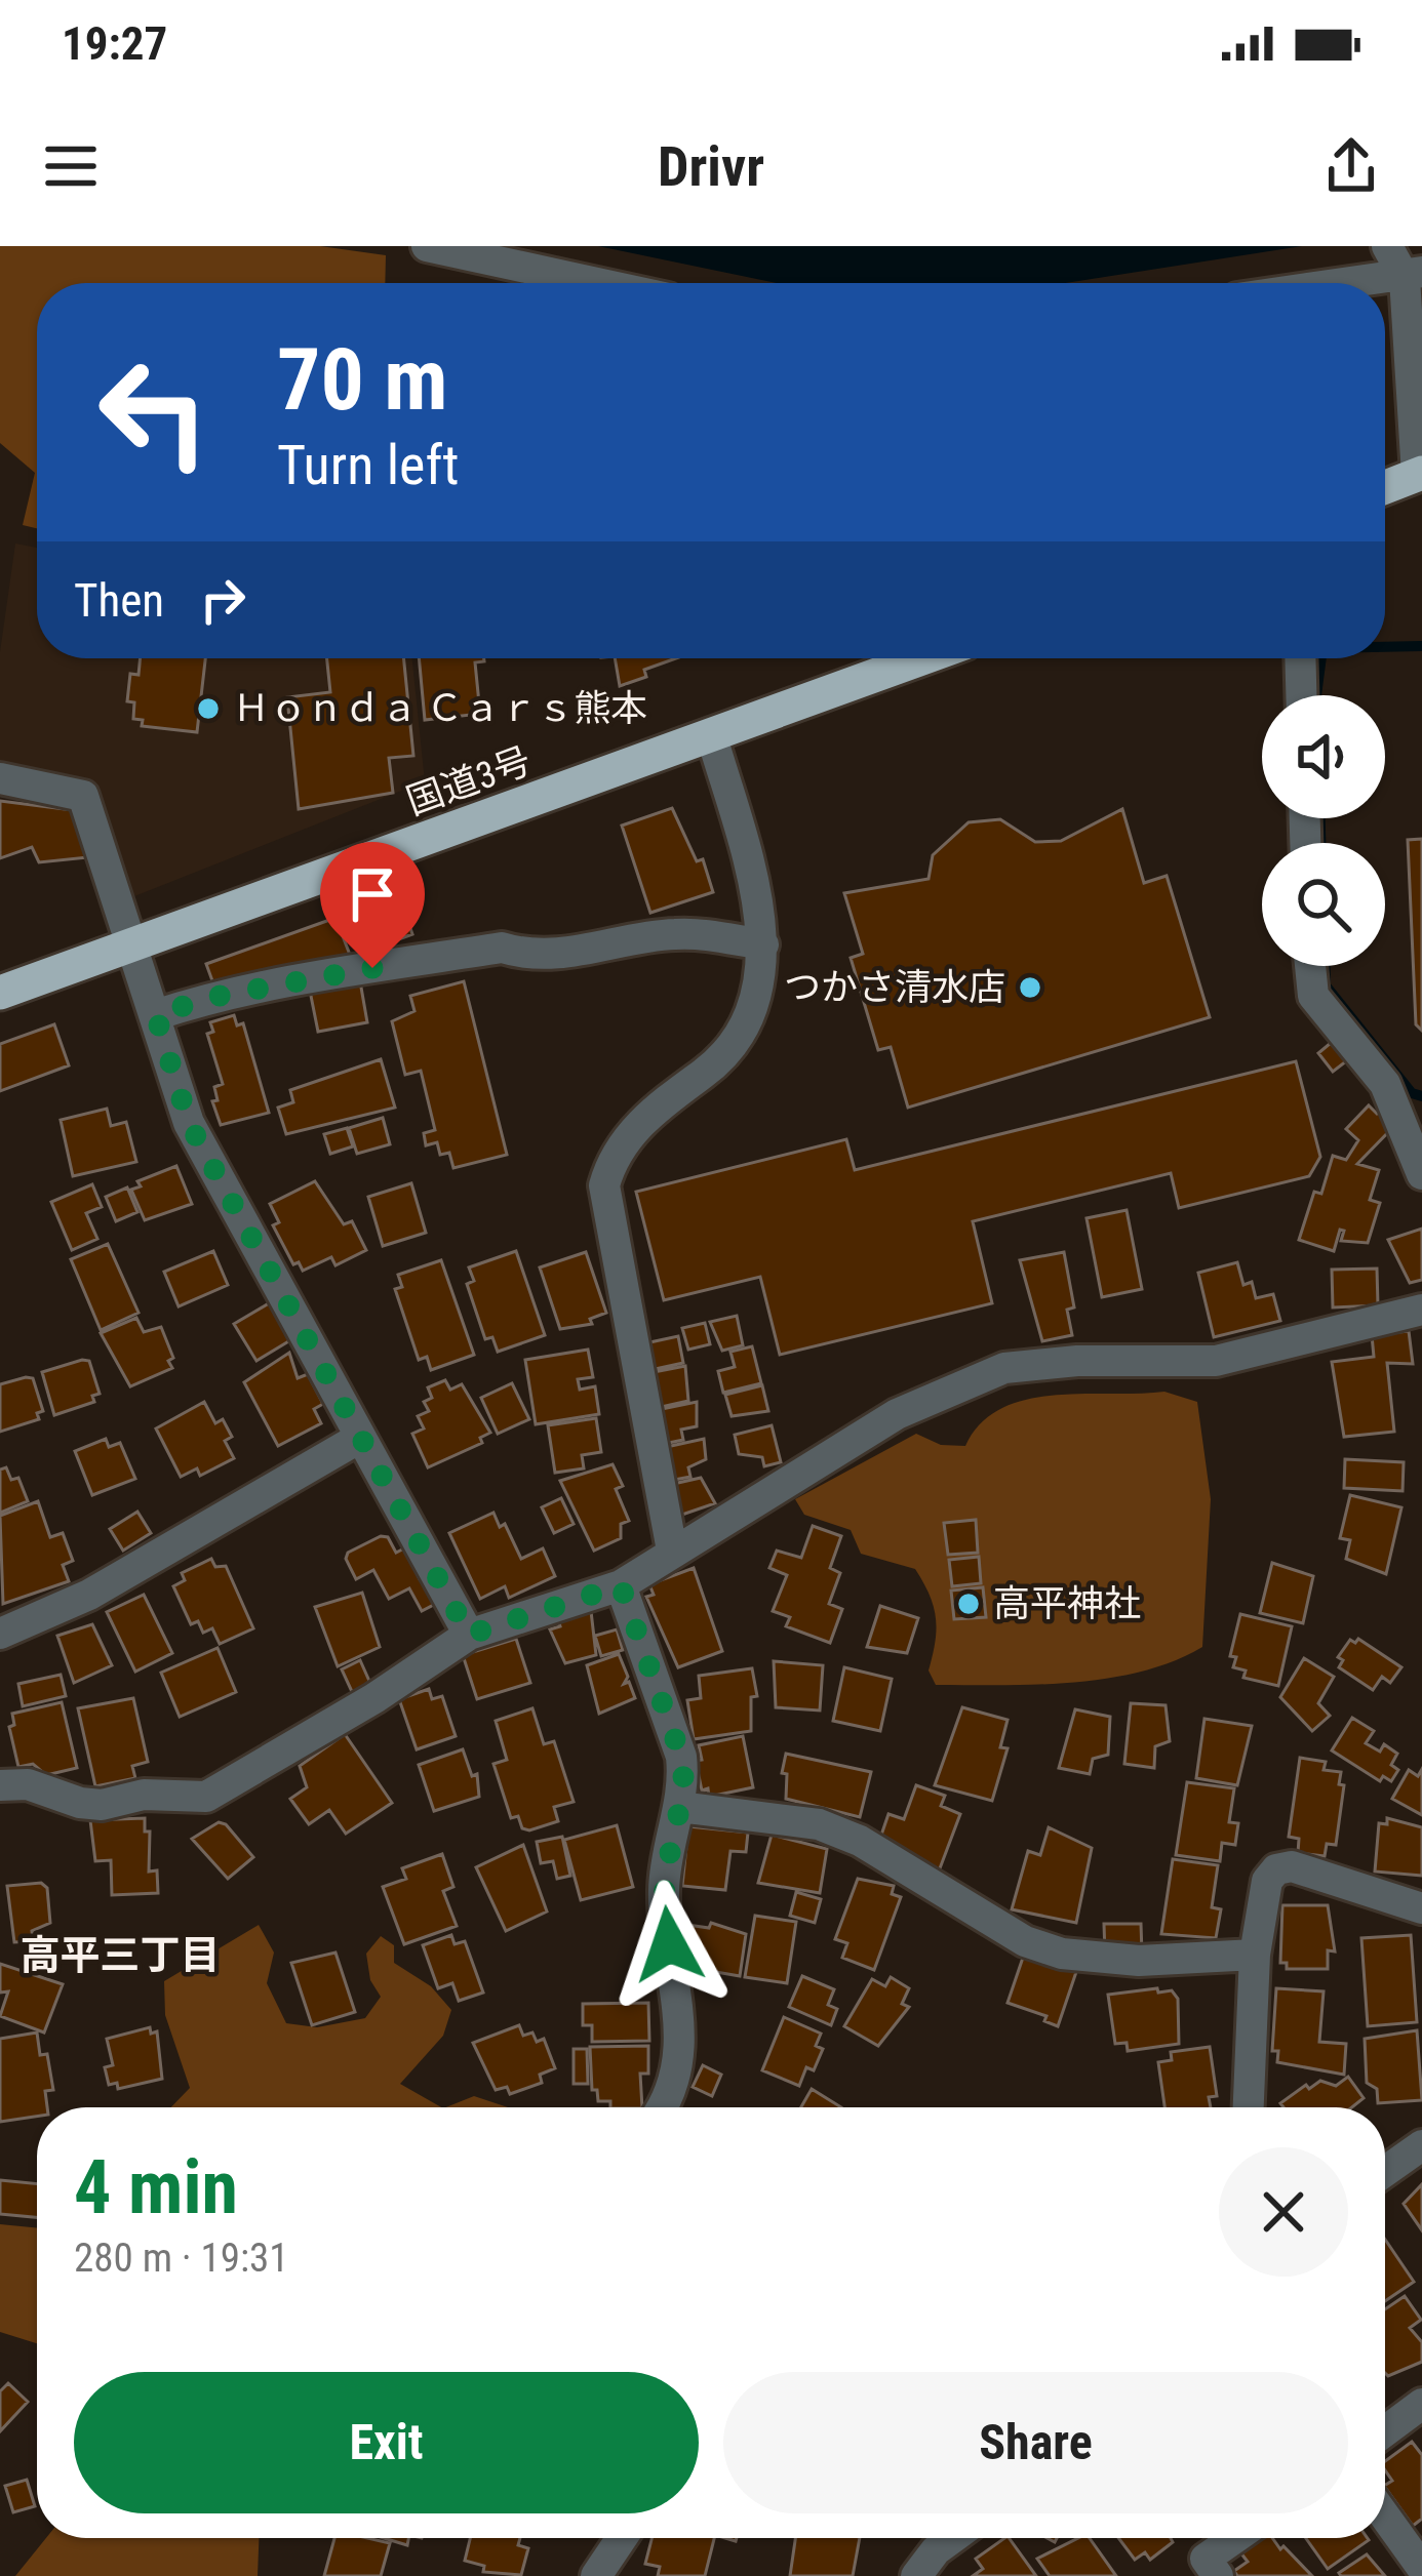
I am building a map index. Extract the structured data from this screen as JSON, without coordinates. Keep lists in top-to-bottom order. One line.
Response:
{"streets":{"highway":["国道3号"]},"districts":["高平三丁目"],"places":["Ｈｏｎｄａ Ｃａｒｓ熊本","つかさ清水店","高平神社"],"page":{"status":"19:27","header":"Drivr","turn":["70 m","Turn left"],"then":"Then","heading":["4 min","280 m · 19:31"],"buttons":["Exit","Share"]}}
